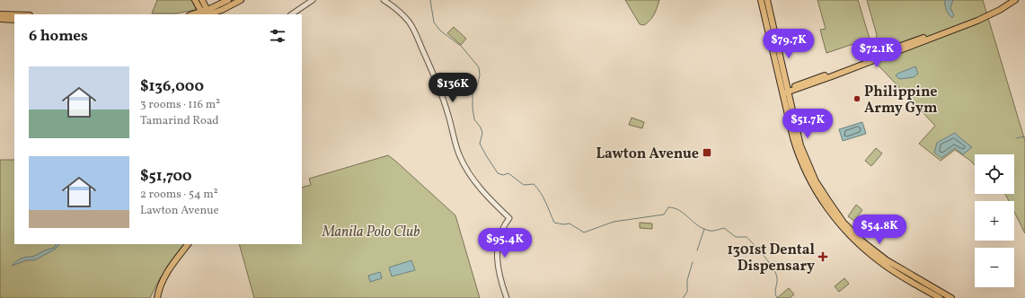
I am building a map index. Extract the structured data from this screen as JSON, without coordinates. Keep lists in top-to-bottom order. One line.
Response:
{"parks":["Manila Polo Club"],"places":{"other":["Philippine Army Gym"],"transit":["Lawton Avenue"],"health":["1301st Dental Dispensary"]},"page":{"heading":"6 homes","price":["$79.7K","$72.1K","$136K","$51.7K","$54.8K","$95.4K"],"list":[{"name":"$136,000","note":"3 rooms · 116 m² · Tamarind Road"},{"name":"$51,700","note":"2 rooms · 54 m² · Lawton Avenue"}],"map_buttons":["+","−"]}}
